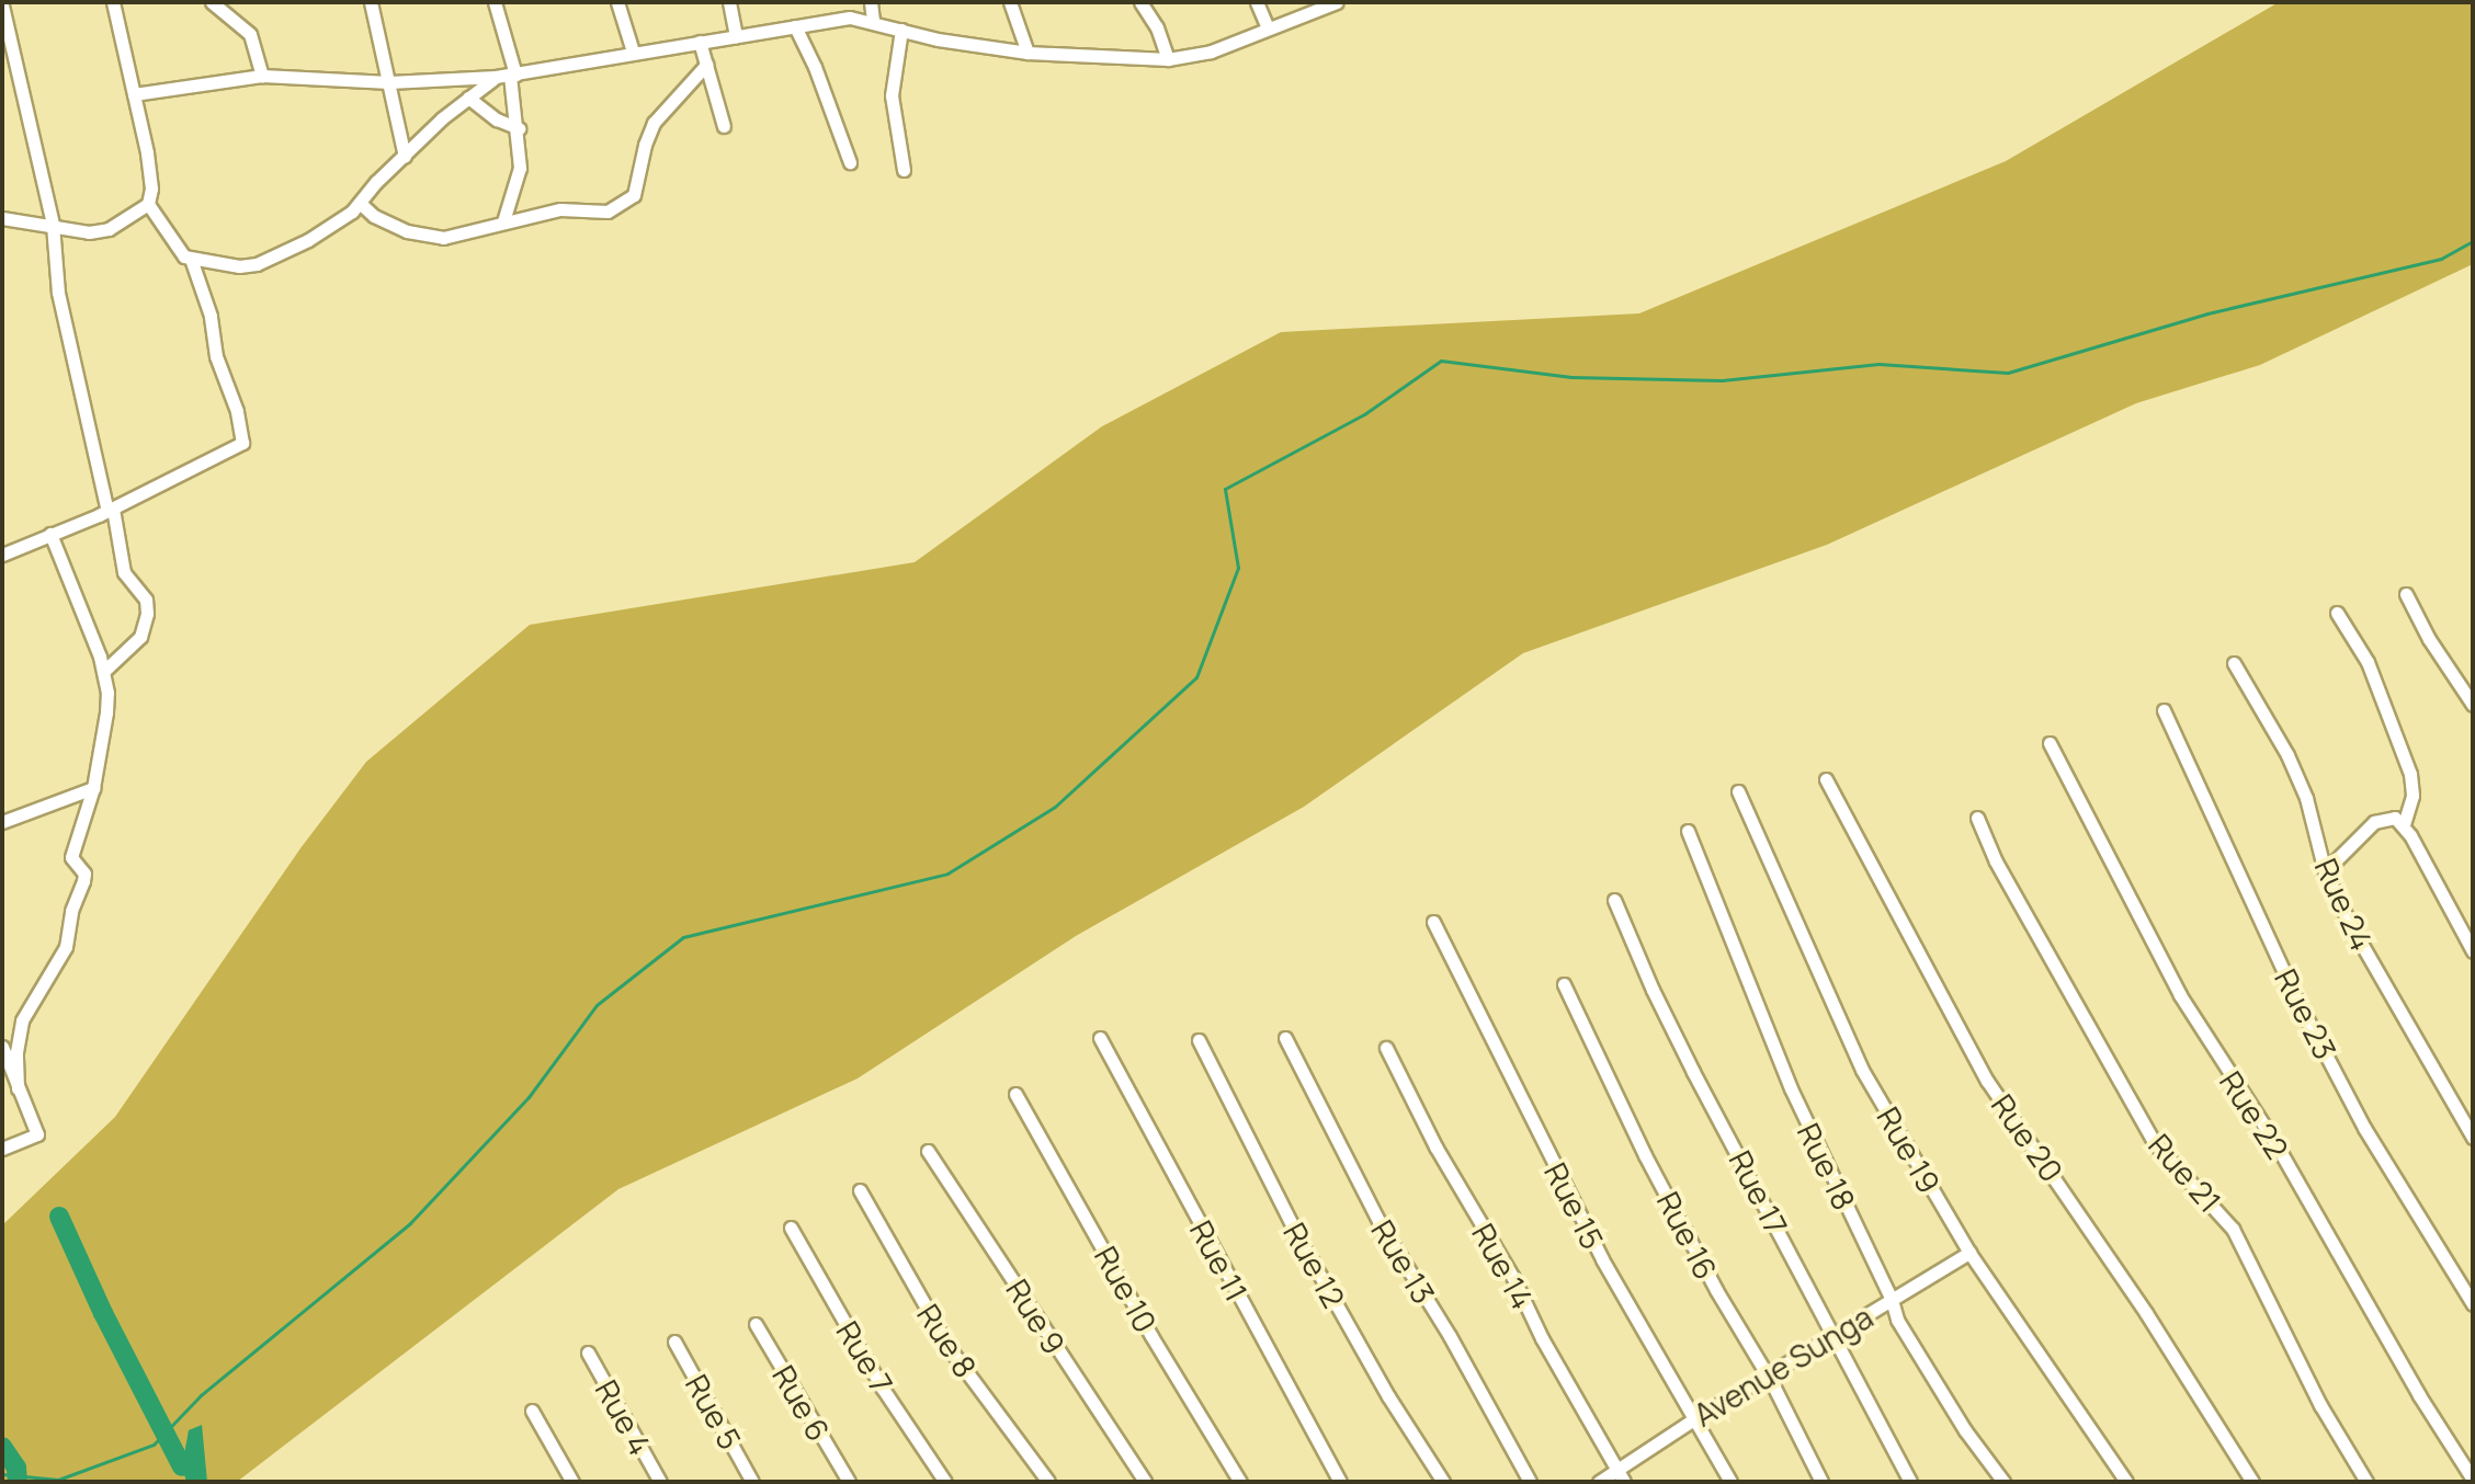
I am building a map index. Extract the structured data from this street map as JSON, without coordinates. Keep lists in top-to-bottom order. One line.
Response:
{"streets":{"street":["Rue 24","Rue 23","Rue 22","Rue 20","Rue 19","Rue 18","Rue 21","Rue 17","Rue 15","Rue 16","Rue 11","Rue 13","Rue 12","Rue 14","Rue 10","Rue 9","Rue 8","Rue 7","Avenue Sunga","Rue 6","Rue 5","Rue 4"]},"crossings":[["Rue 19","Avenue Sunga"],["Rue 18","Avenue Sunga"],["Rue 17","Avenue Sunga"],["Rue 15","Avenue Sunga"],["Rue 16","Avenue Sunga"],["Rue 14","Avenue Sunga"]]}
